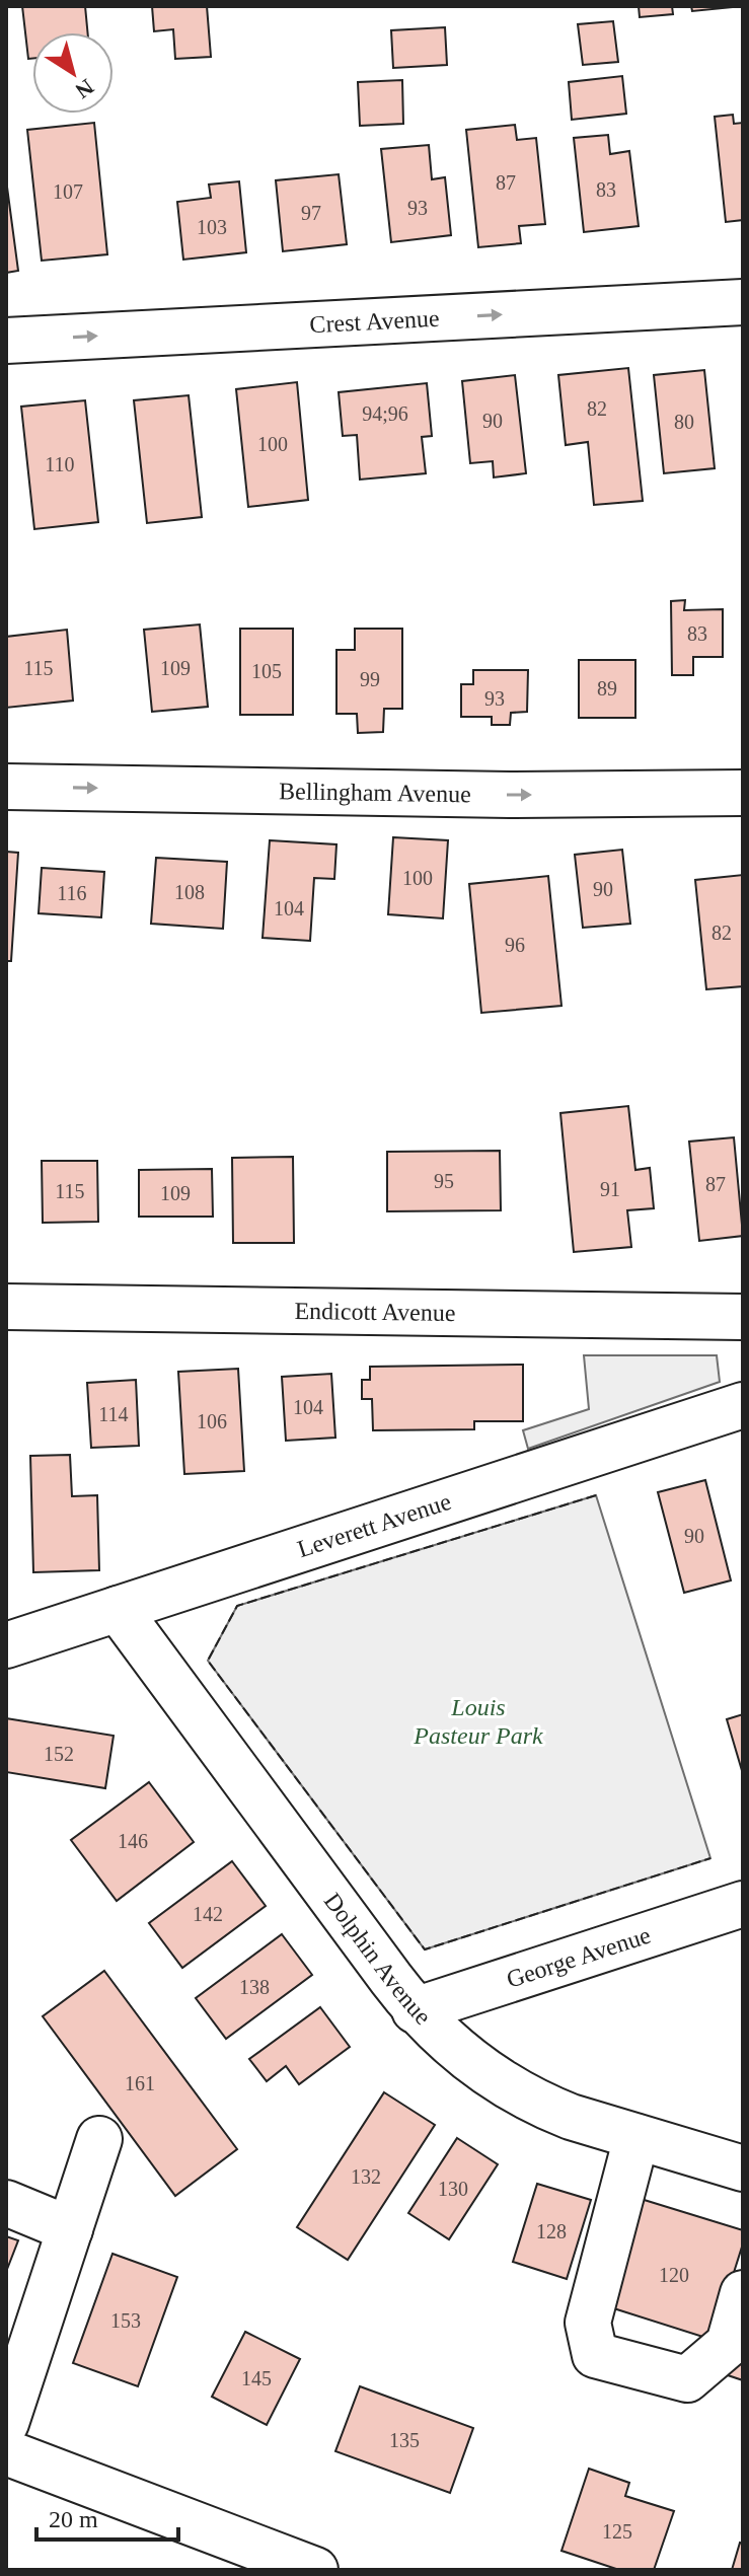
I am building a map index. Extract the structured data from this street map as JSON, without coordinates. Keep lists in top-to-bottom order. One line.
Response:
{"streets":{"street":["Crest Avenue","Bellingham Avenue","Endicott Avenue","Leverett Avenue","George Avenue","Dolphin Avenue"]},"crossings":[["Leverett Avenue","Dolphin Avenue"],["George Avenue","Dolphin Avenue"]],"one_way":["Crest Avenue","Bellingham Avenue"],"parks":["Louis Pasteur Park"],"house_numbers":["87","83","107","93","97","103","82","94;96","90","80","100","110","83","115","109","105","99","89","93","100","90","108","116","104","82","96","95","87","91","115","109","104","114","106","90","152","146","142","138","161","132","130","128","120","153","145","135","125"],"scale_bar":"20 m","north":"bottom right"}
